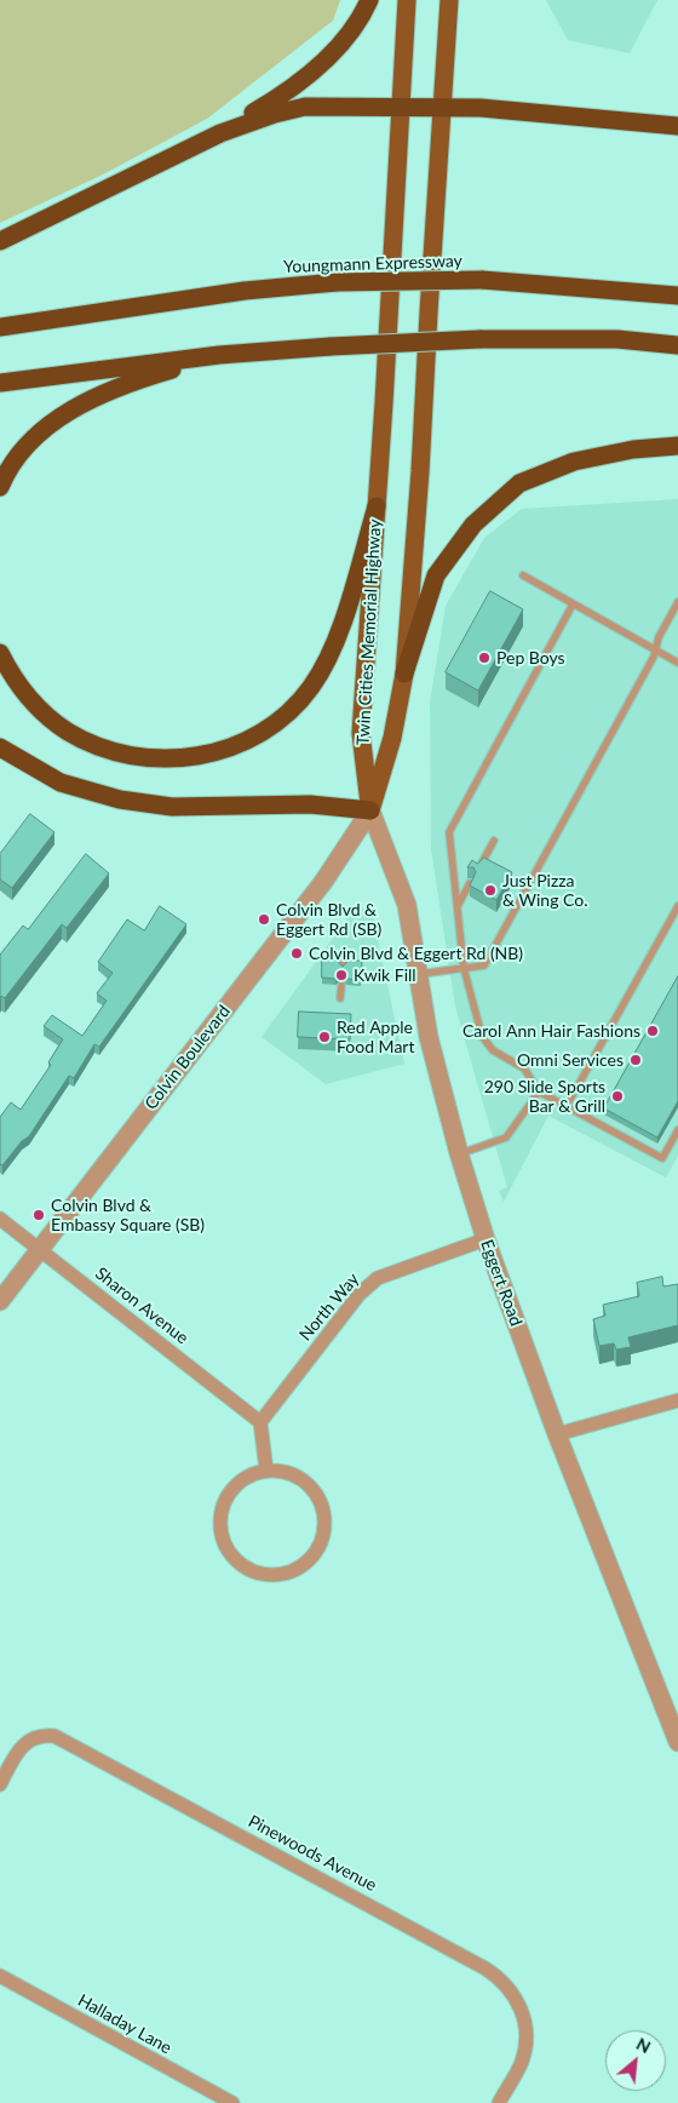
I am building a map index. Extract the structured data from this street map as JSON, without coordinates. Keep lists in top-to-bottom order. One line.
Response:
{"streets":{"highway":["Youngmann Expressway"],"main road":["Twin Cities Memorial Highway"],"street":["Colvin Boulevard","Eggert Road","Sharon Avenue","North Way","Pinewoods Avenue","Halladay Lane"]},"crossings":[["Twin Cities Memorial Highway","Colvin Boulevard"],["Twin Cities Memorial Highway","Eggert Road"],["Colvin Boulevard","Eggert Road"],["Colvin Boulevard","Sharon Avenue"],["Eggert Road","North Way"],["Sharon Avenue","North Way"]],"places":["Pep Boys","Just Pizza & Wing Co.","Colvin Blvd & Eggert Rd (SB)","Colvin Blvd & Eggert Rd (NB)","Kwik Fill","Carol Ann Hair Fashions","Red Apple Food Mart","Omni Services","290 Slide Sports Bar & Grill","Colvin Blvd & Embassy Square (SB)"],"north":"top right"}
